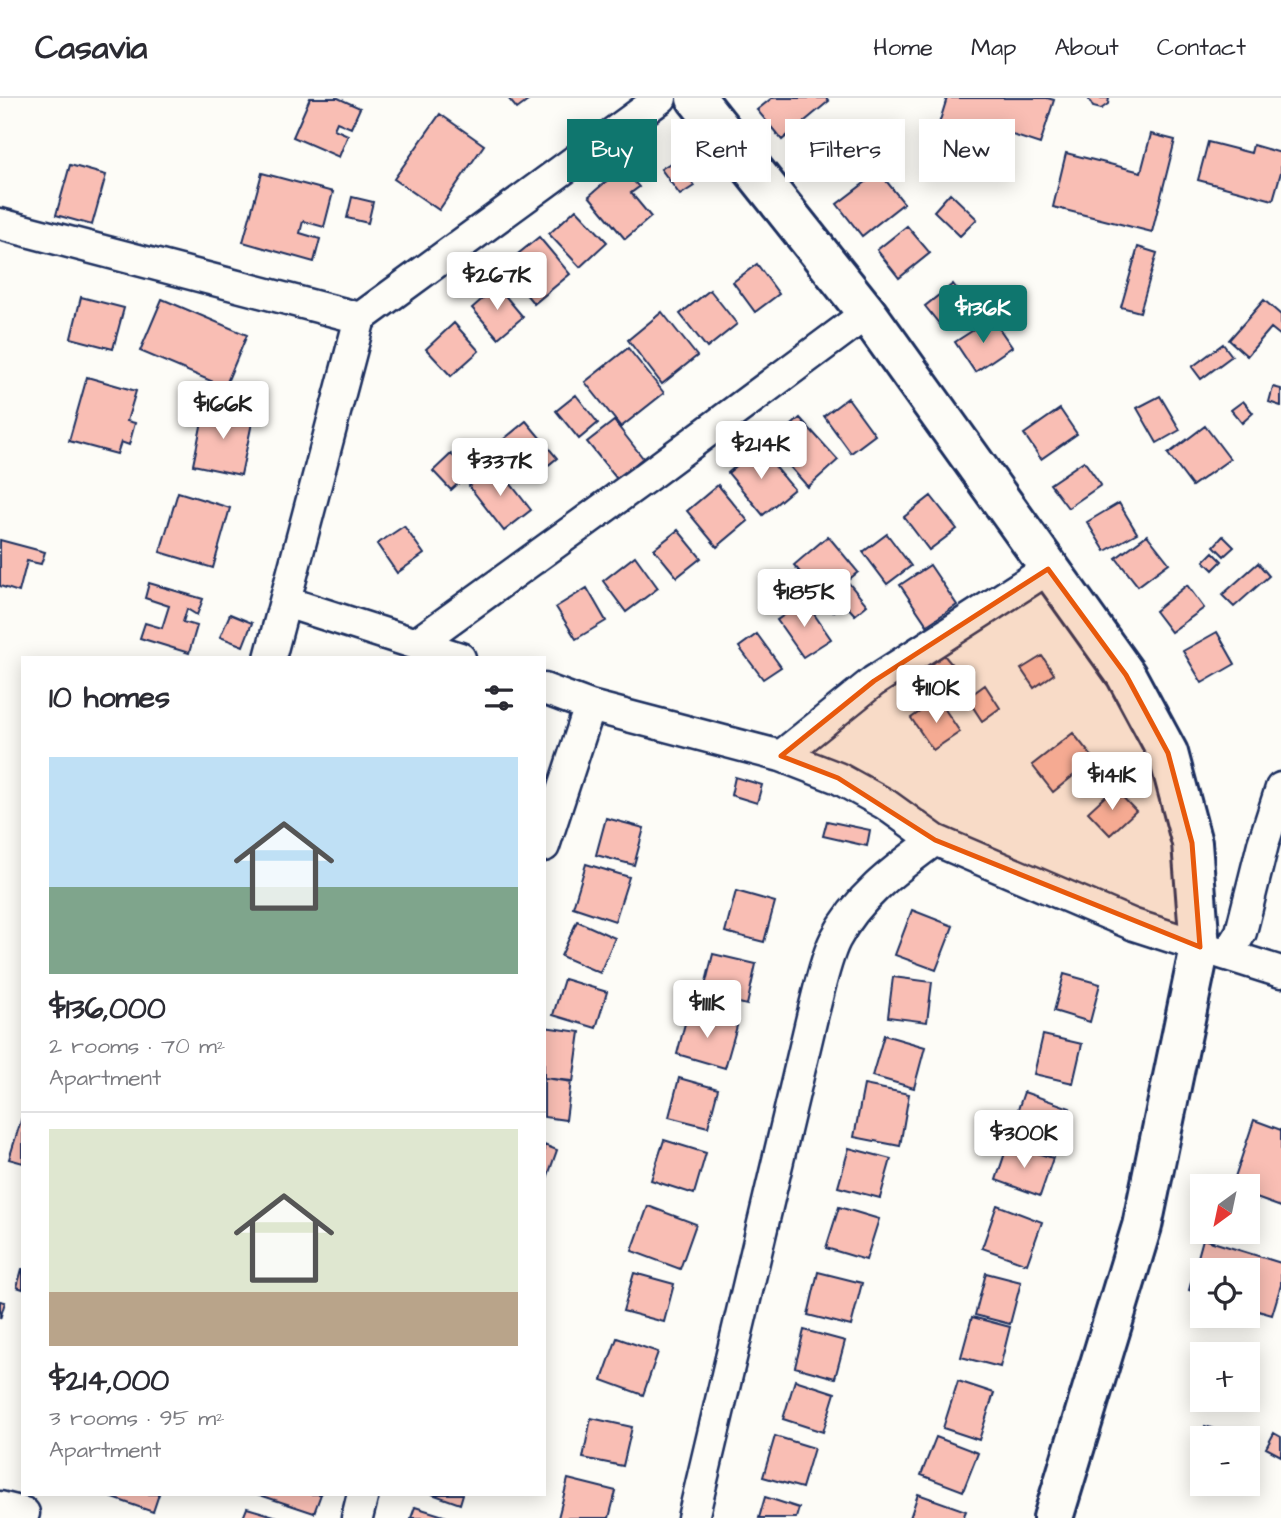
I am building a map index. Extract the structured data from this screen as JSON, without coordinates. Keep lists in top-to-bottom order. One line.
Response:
{"north":"bottom left","page":{"header":"Casavia","nav":["Home","Map","About","Contact"],"chip":["Buy","Rent","Filters","New"],"price":["$267K","$136K","$166K","$214K","$337K","$185K","$110K","$141K","$111K","$300K"],"heading":"10 homes","list":[{"name":"$136,000","note":"2 rooms · 70 m² · Apartment"},{"name":"$214,000","note":"3 rooms · 95 m² · Apartment"}],"map_buttons":["+","−"]}}
